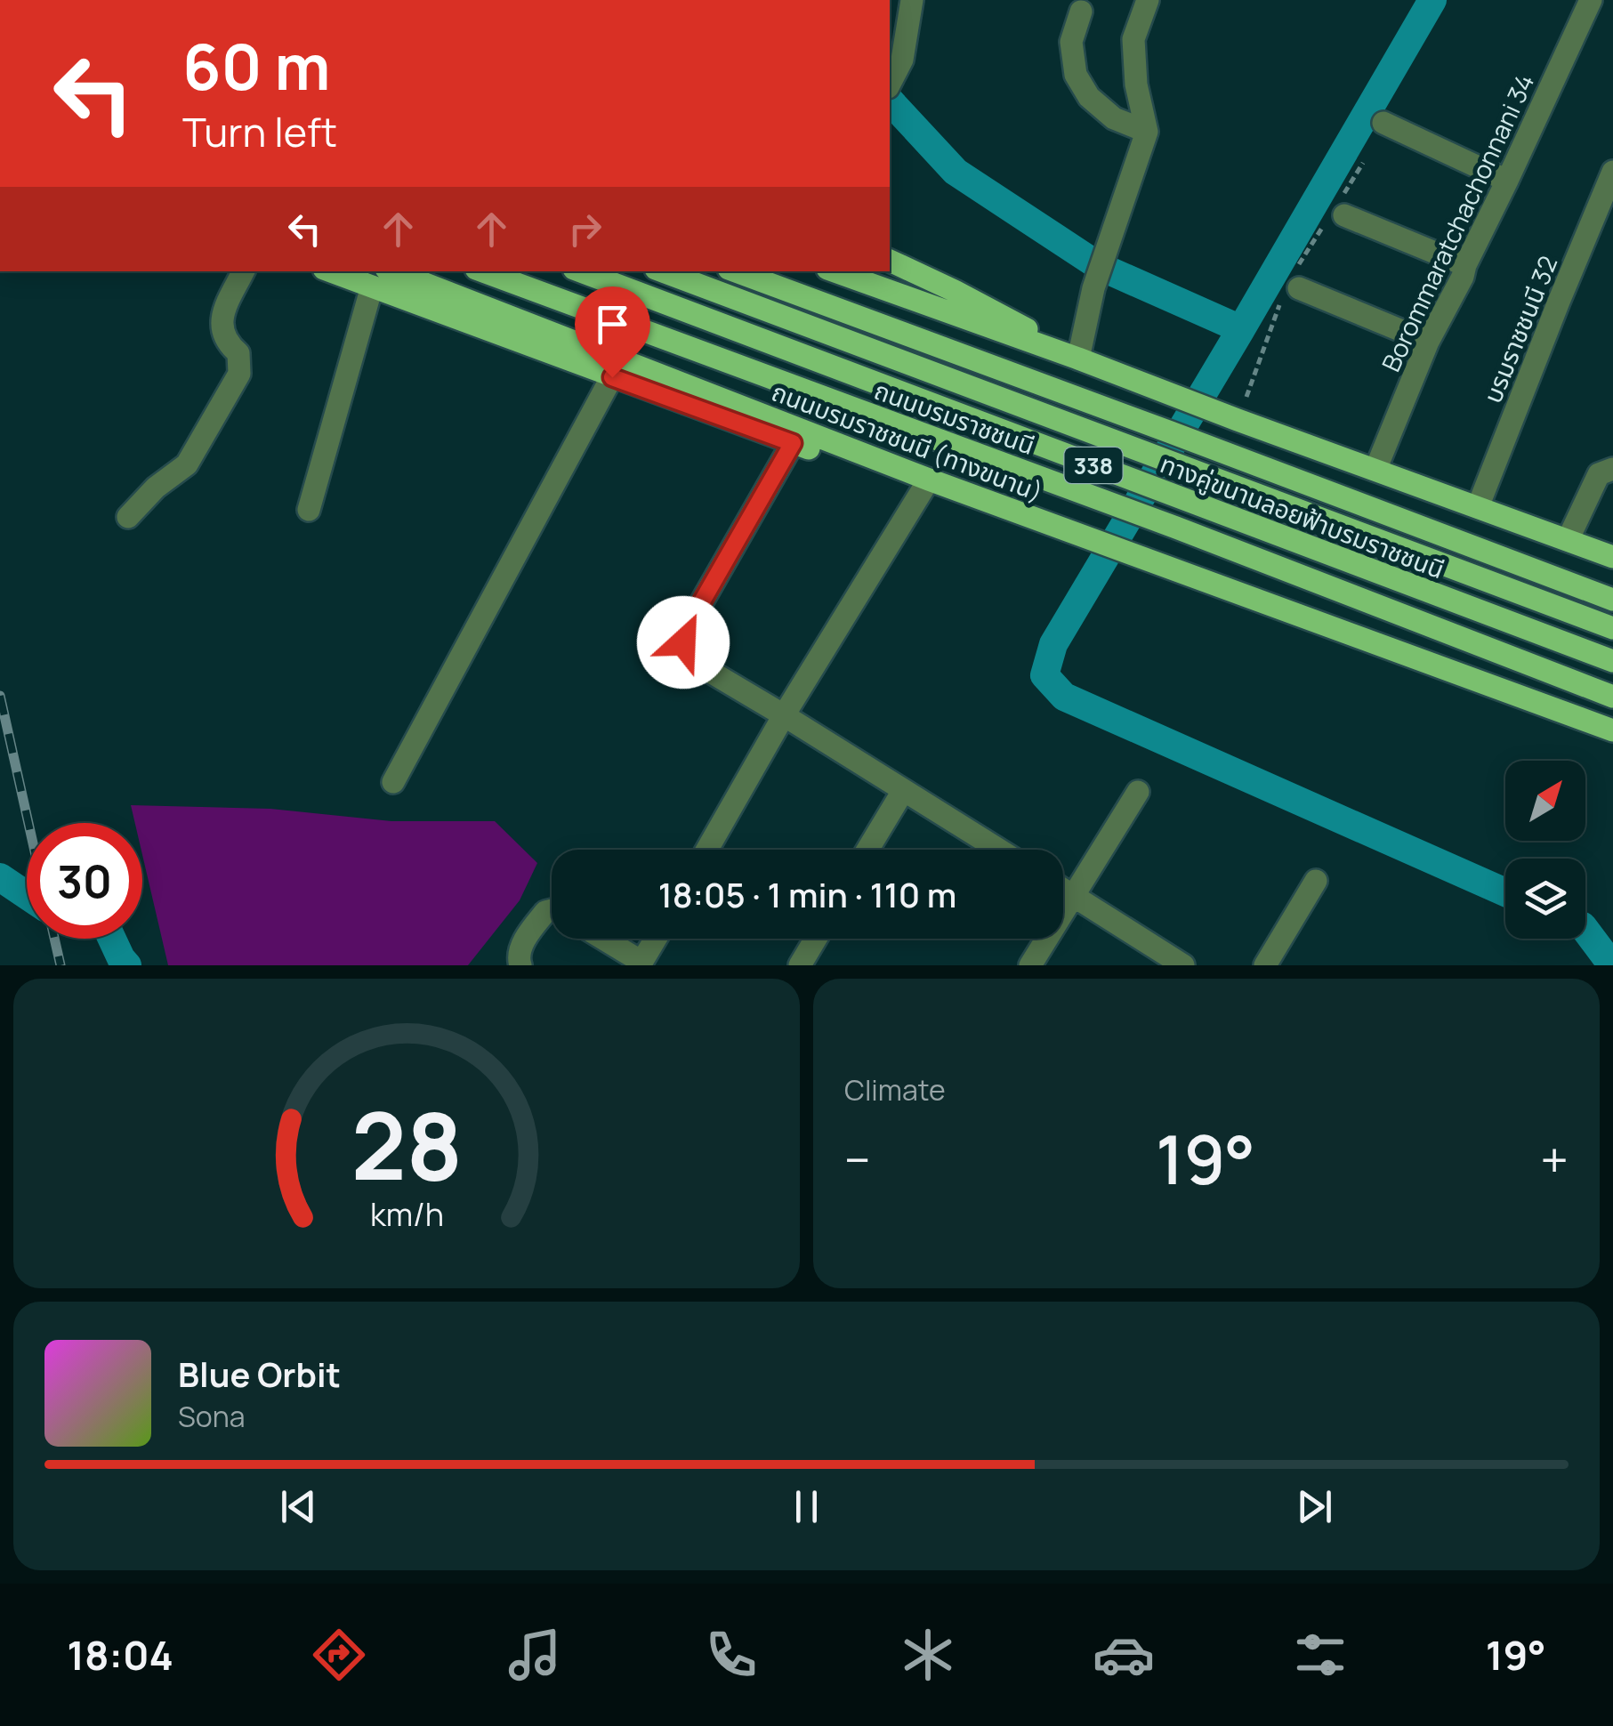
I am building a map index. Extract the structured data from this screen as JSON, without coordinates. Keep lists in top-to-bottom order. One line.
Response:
{"streets":{"main road":["ถนนบรมราชชนนี","ถนนบรมราชชนนี (ทางขนาน)","338","ทางคู่ขนานลอยฟ้าบรมราชชนนี"],"street":["Borommaratchachonnani 34","บรมราชชนนี 32"]},"north":"top right","page":{"turn":["60 m","Turn left"],"limit":"30","trip":"18:05 · 1 min · 110 m","tile":"Climate","heat":["−","19°","+"],"song":["Blue Orbit","Sona"],"tabs":["18:04","19°"],"gauge":["28","km/h"]}}
